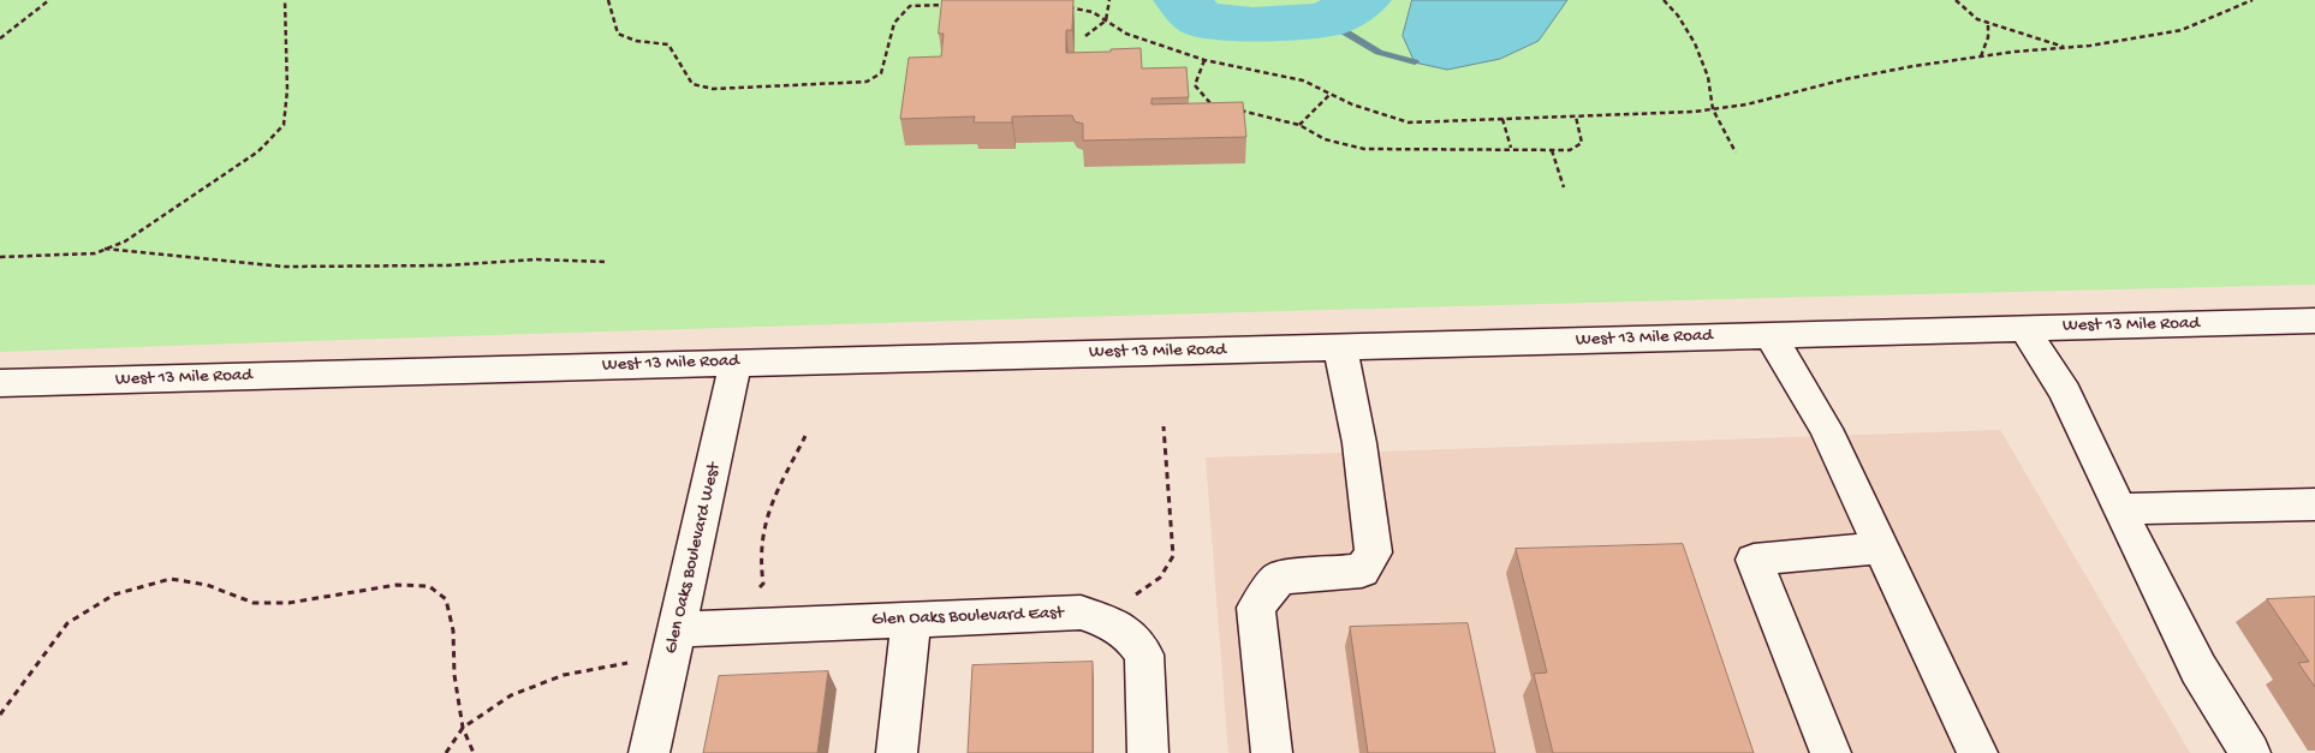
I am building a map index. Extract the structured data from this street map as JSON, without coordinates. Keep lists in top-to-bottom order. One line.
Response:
{"streets":{"street":["West 13 Mile Road","Glen Oaks Boulevard West","Glen Oaks Boulevard East"]},"crossings":[["West 13 Mile Road","Glen Oaks Boulevard West"],["Glen Oaks Boulevard West","Glen Oaks Boulevard East"]]}
